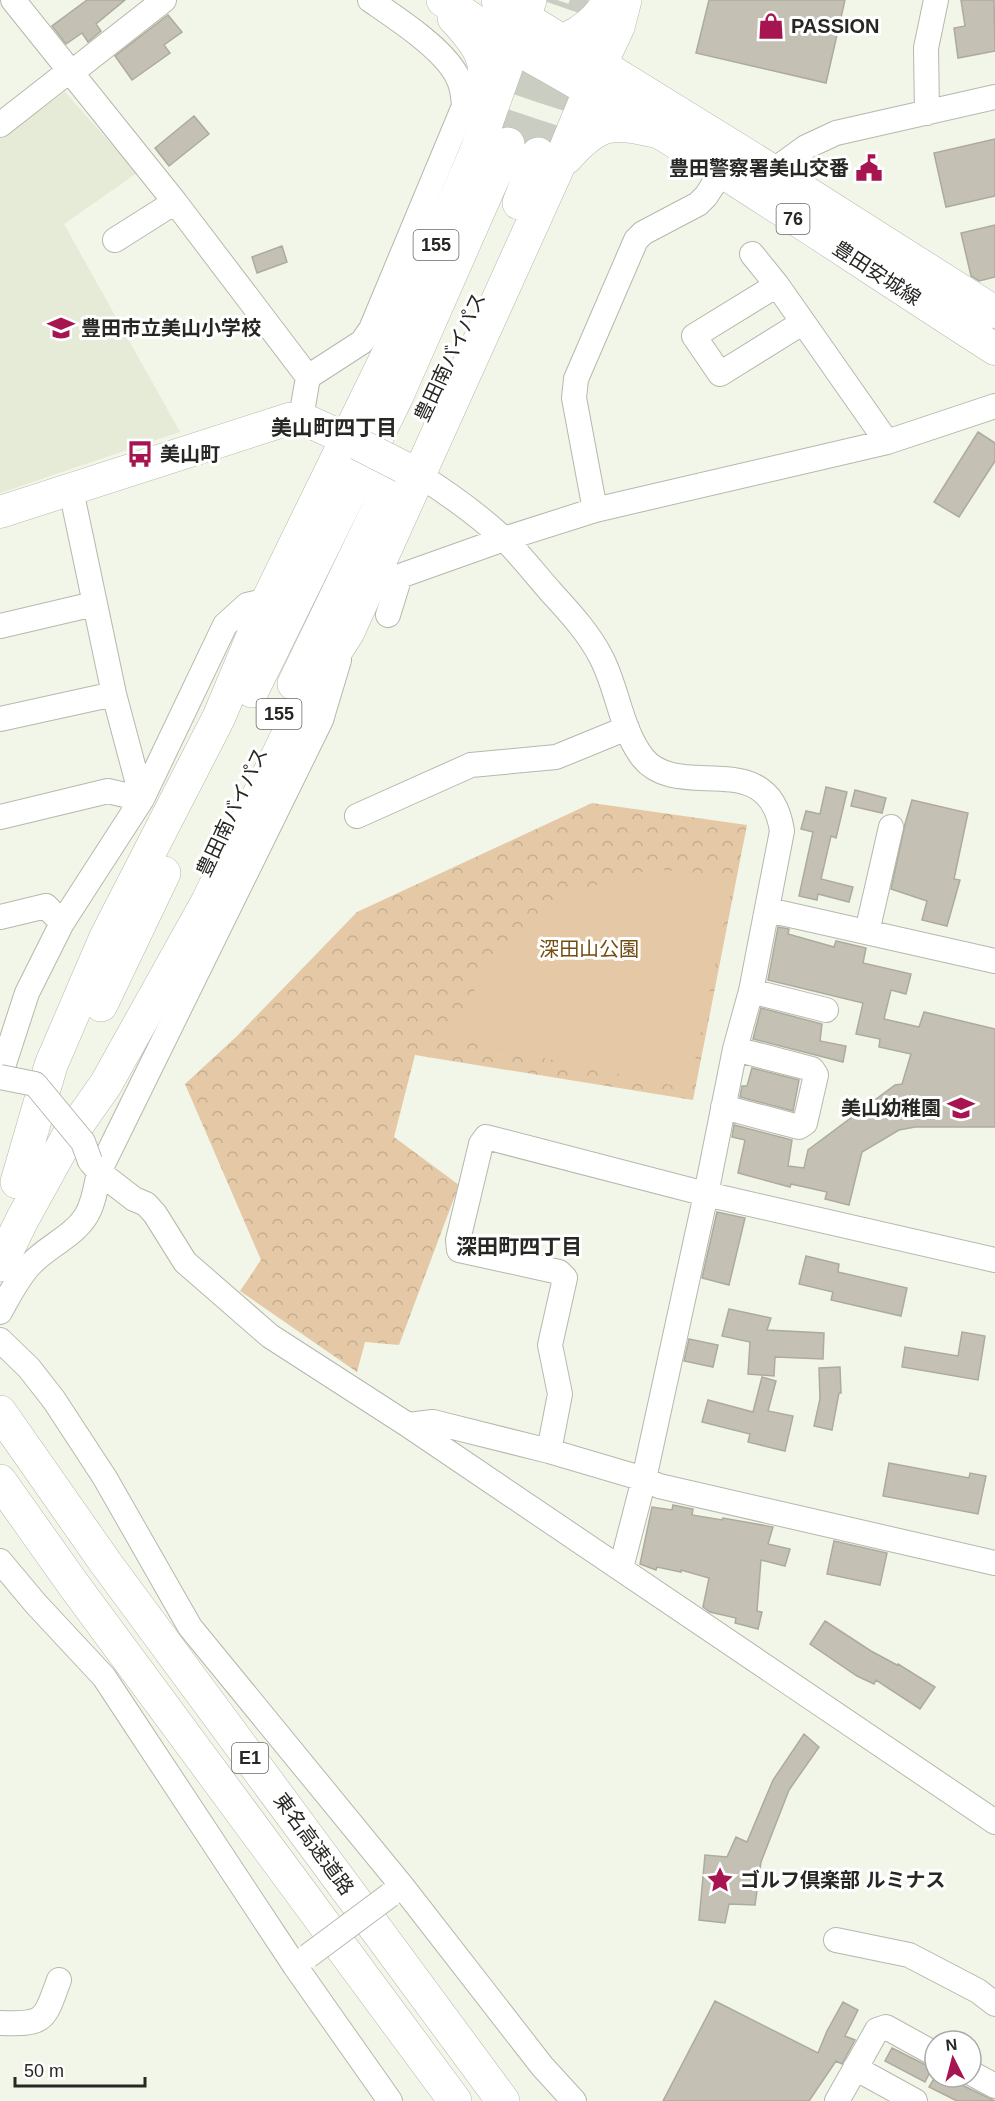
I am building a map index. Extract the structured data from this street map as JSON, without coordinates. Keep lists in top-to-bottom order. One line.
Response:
{"streets":{"highway":["155","豊田南バイパス","E1","東名高速道路"],"main road":["76","豊田安城線"]},"crossings":[["155","豊田安城線"],["155","豊田南バイパス"]],"districts":["美山町四丁目","深田町四丁目"],"parks":["深田山公園"],"places":{"shop":["PASSION"],"public building":["豊田警察署美山交番"],"school or university":["豊田市立美山小学校","美山幼稚園"],"bus stop":["美山町"],"place":["ゴルフ倶楽部 ルミナス"]},"scale_bar":"50 m","north":"top"}
